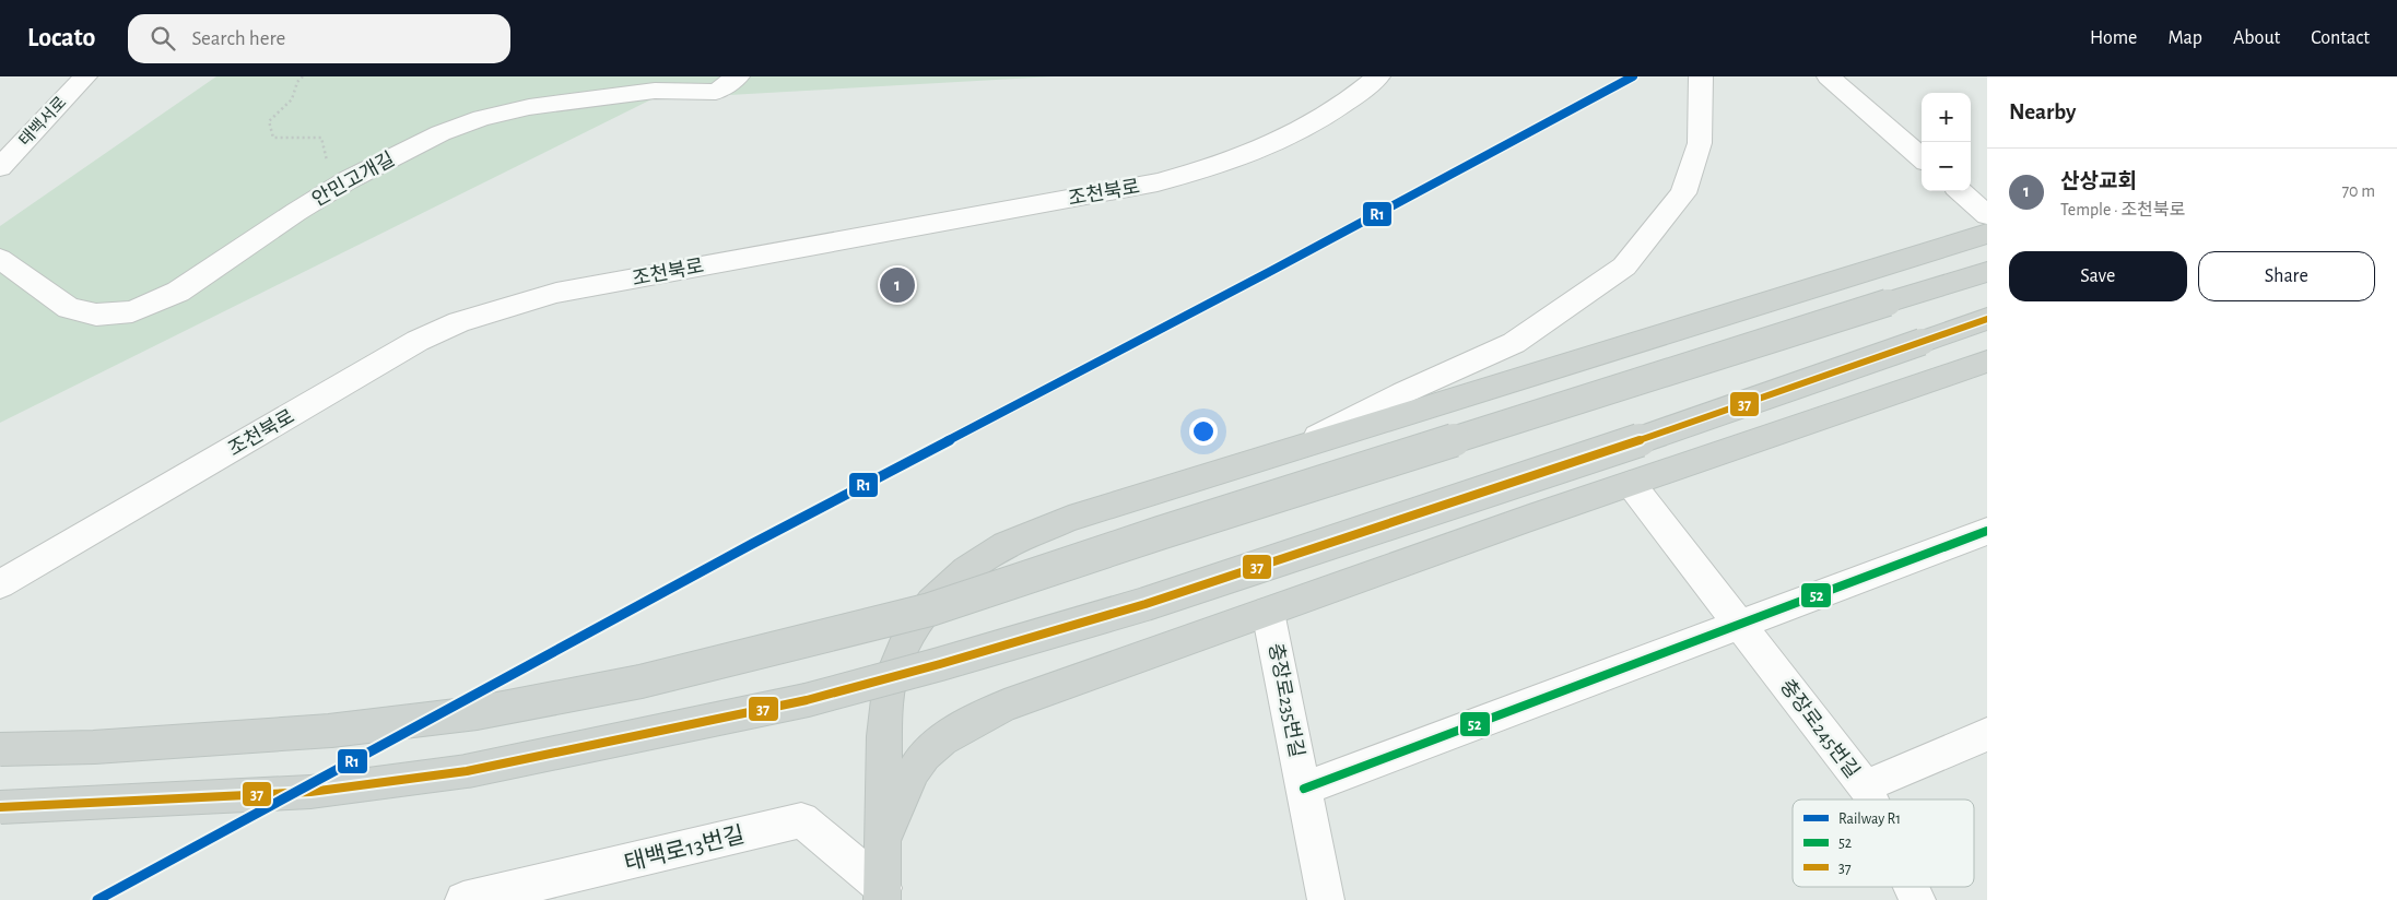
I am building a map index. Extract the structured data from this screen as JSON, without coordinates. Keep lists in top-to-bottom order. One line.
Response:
{"streets":{"street":["태백서로","안민고개길","조천북로","충장로235번길","충장로245번길","태백로13번길"]},"lines":["rail line R1","transit line 37","transit line 52"],"legend":["Railway R1","52","37"],"page":{"header":"Locato","search":"Search here","nav":["Home","Map","About","Contact"],"heading":"Nearby","map_buttons":["+","−"],"list":[{"mark":"1","name":"산상교회","note":"Temple · 조천북로","value":"70 m"}],"buttons":["Save","Share"],"pins":"1"}}
